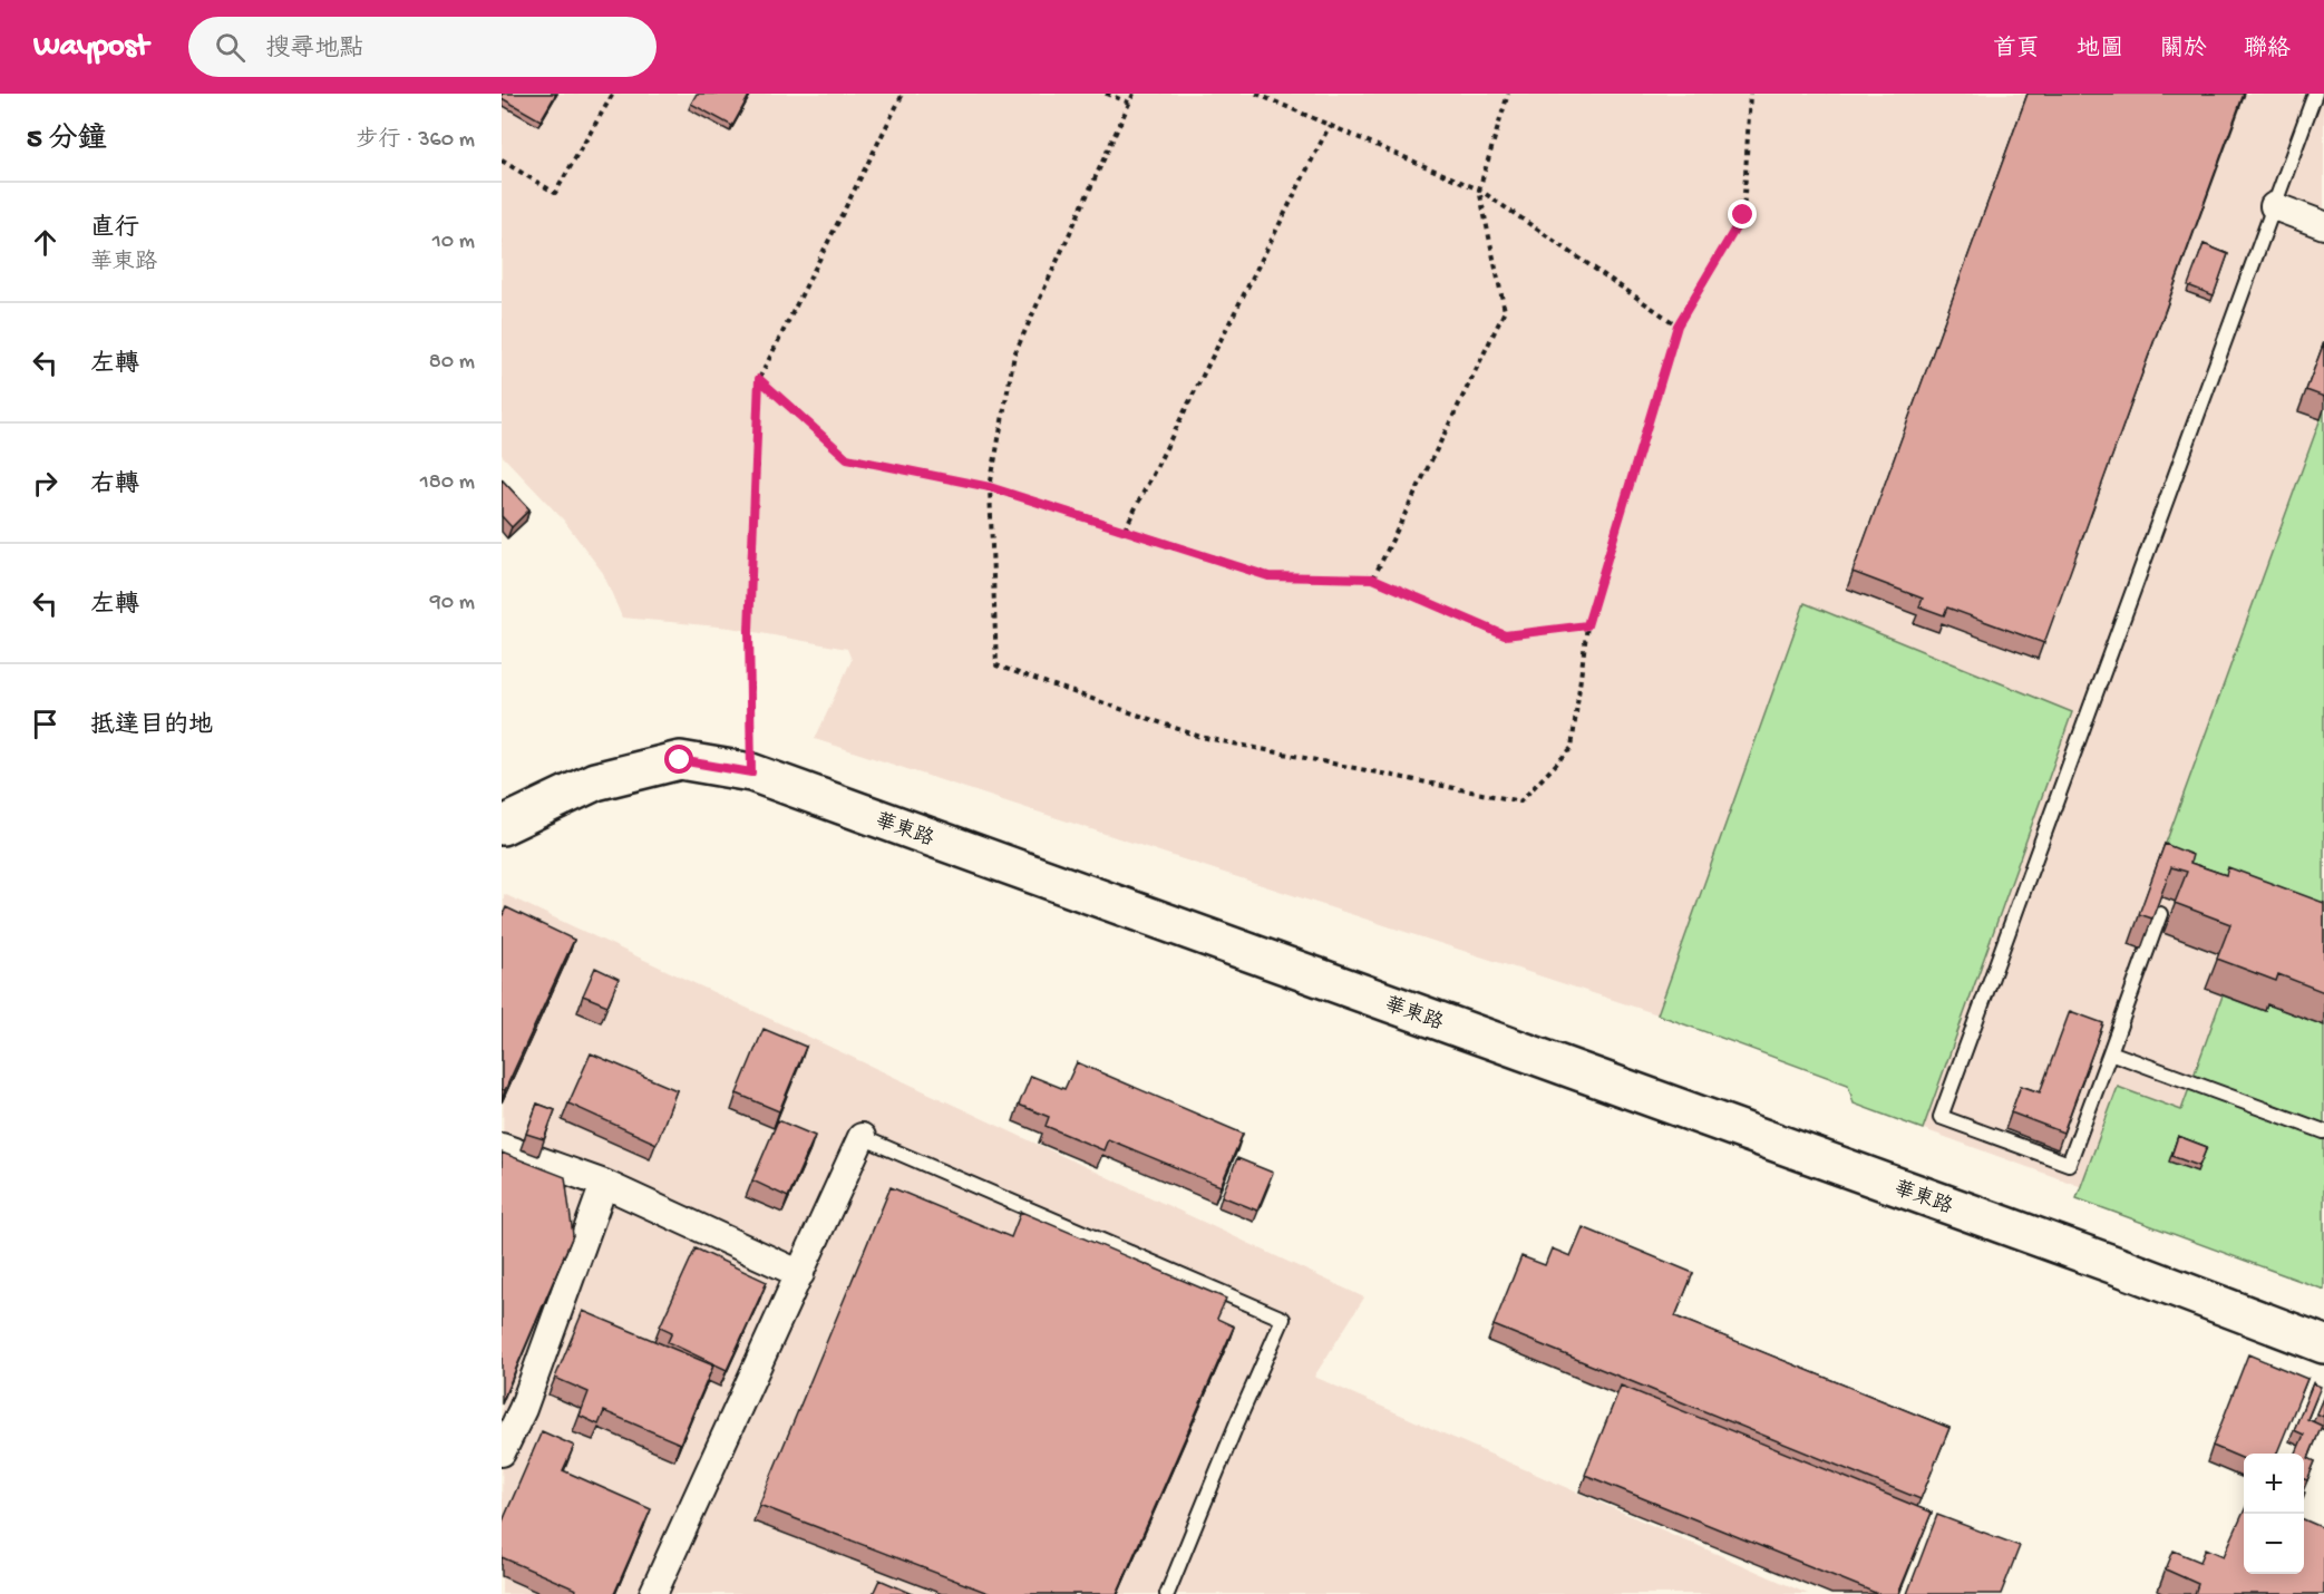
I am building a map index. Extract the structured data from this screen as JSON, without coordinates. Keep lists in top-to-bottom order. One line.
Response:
{"streets":{"main road":["華東路"]},"page":{"header":"Waypost","search":"搜尋地點","nav":["首頁","地圖","關於","聯絡"],"heading":["5 分鐘","步行 · 360 m"],"list":[["直行","華東路","10 m"],["左轉","80 m"],["右轉","180 m"],["左轉","90 m"],"抵達目的地"],"map_buttons":["+","−"]}}
